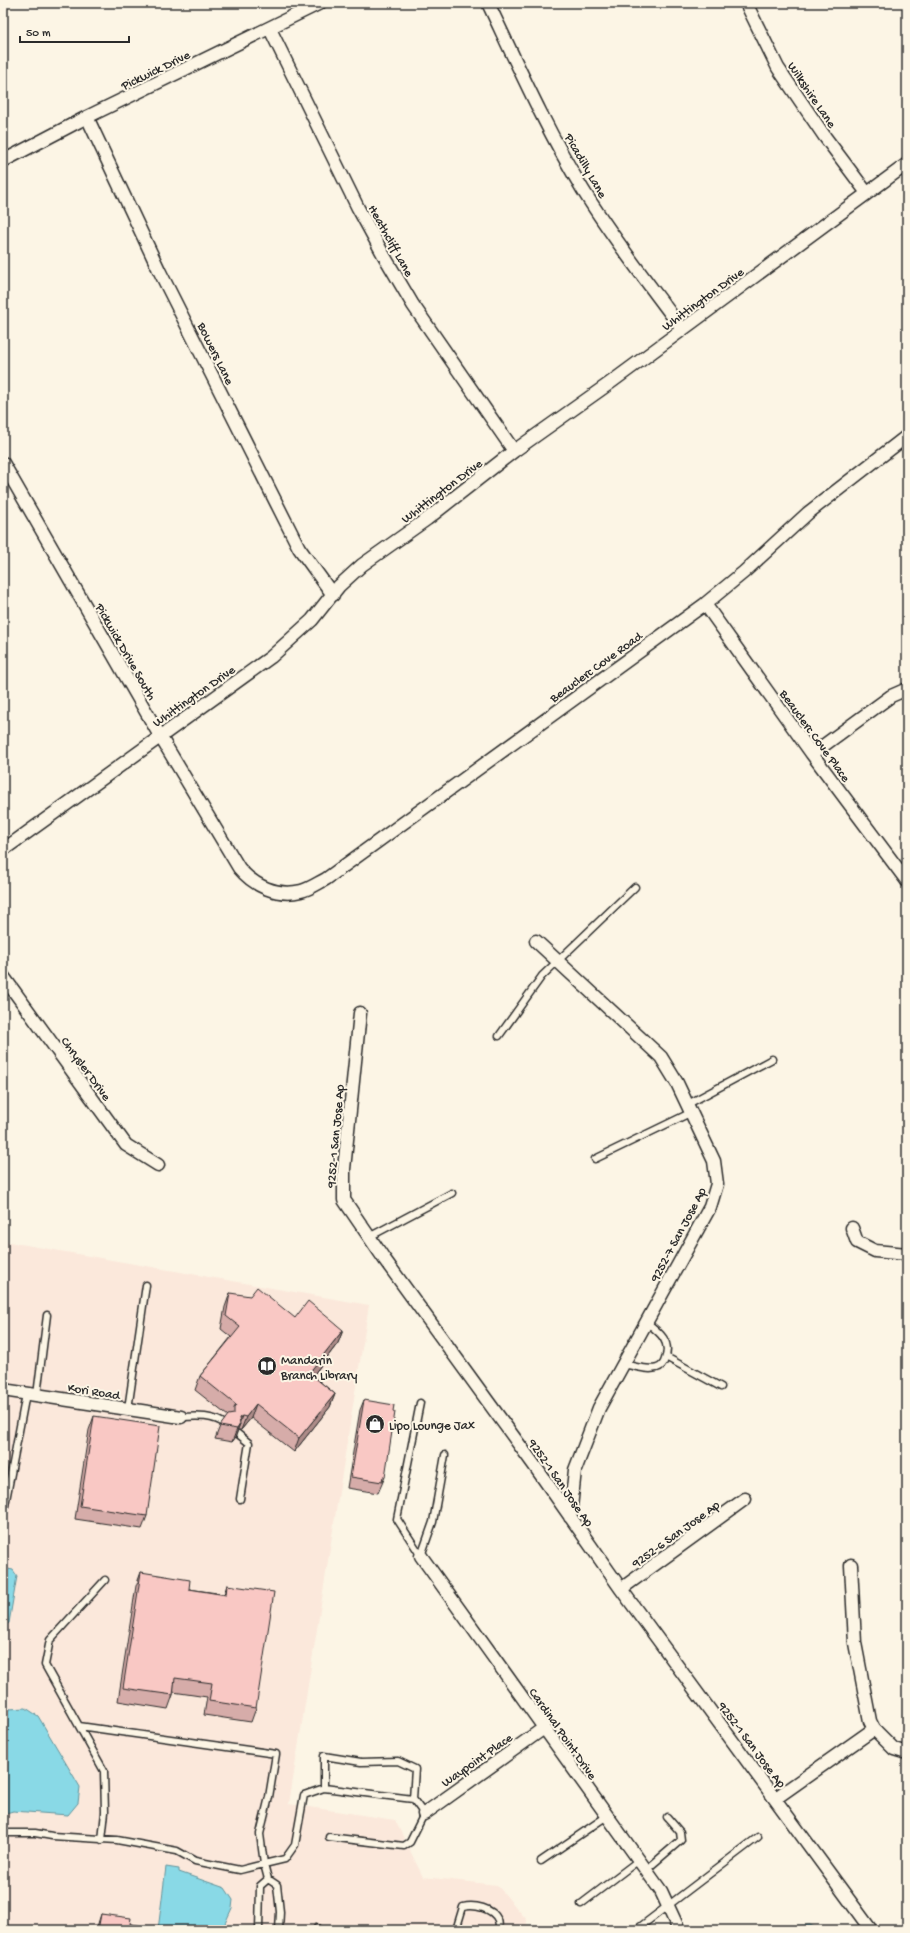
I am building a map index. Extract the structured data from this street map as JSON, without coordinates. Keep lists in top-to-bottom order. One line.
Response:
{"streets":{"street":["Pickwick Drive","Wilkshire Lane","Picadilly Lane","Heathcliff Lane","Whittington Drive","Bowers Lane","Pickwick Drive South","Beauclerc Cove Road","Beauclerc Cove Place","Chrysler Drive","9252-1 San Jose Ap","9252-7 San Jose Ap","Kori Road","9252-6 San Jose Ap","Cardinal Point Drive","Waypoint Place"]},"crossings":[["Pickwick Drive","Heathcliff Lane"],["Pickwick Drive","Bowers Lane"],["Wilkshire Lane","Whittington Drive"],["Picadilly Lane","Whittington Drive"],["Heathcliff Lane","Whittington Drive"],["Whittington Drive","Bowers Lane"],["Whittington Drive","Pickwick Drive South"],["Pickwick Drive South","Beauclerc Cove Road"],["Beauclerc Cove Road","Beauclerc Cove Place"],["9252-1 San Jose Ap","9252-7 San Jose Ap"],["9252-1 San Jose Ap","9252-6 San Jose Ap"],["Cardinal Point Drive","Waypoint Place"]],"places":{"library":["Mandarin Branch Library"],"shop":["Lipo Lounge Jax"]},"scale_bar":"50 m"}
